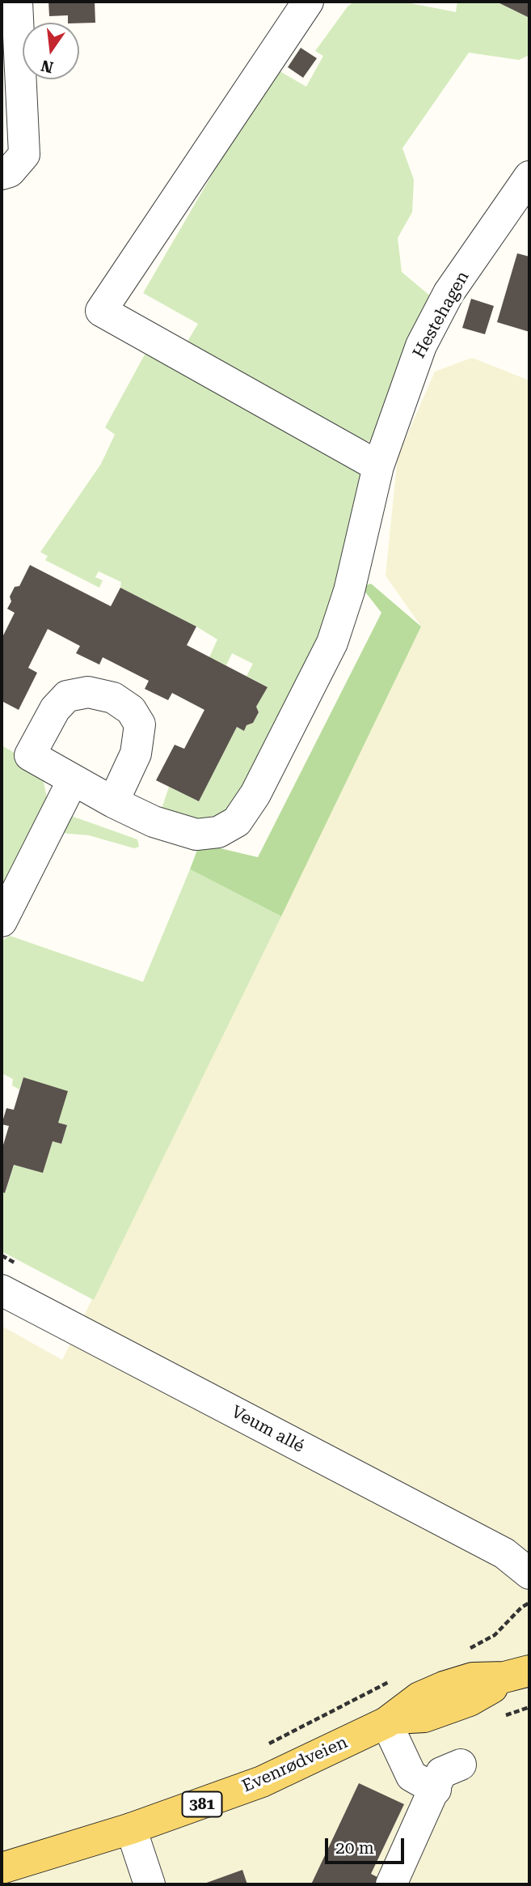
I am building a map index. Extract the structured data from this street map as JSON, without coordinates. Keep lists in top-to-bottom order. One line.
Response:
{"streets":{"main road":["Evenrødveien","381"],"street":["Hestehagen","Veum allé"]},"crossings":[["Evenrødveien","381"]],"scale_bar":"20 m","north":"bottom"}
